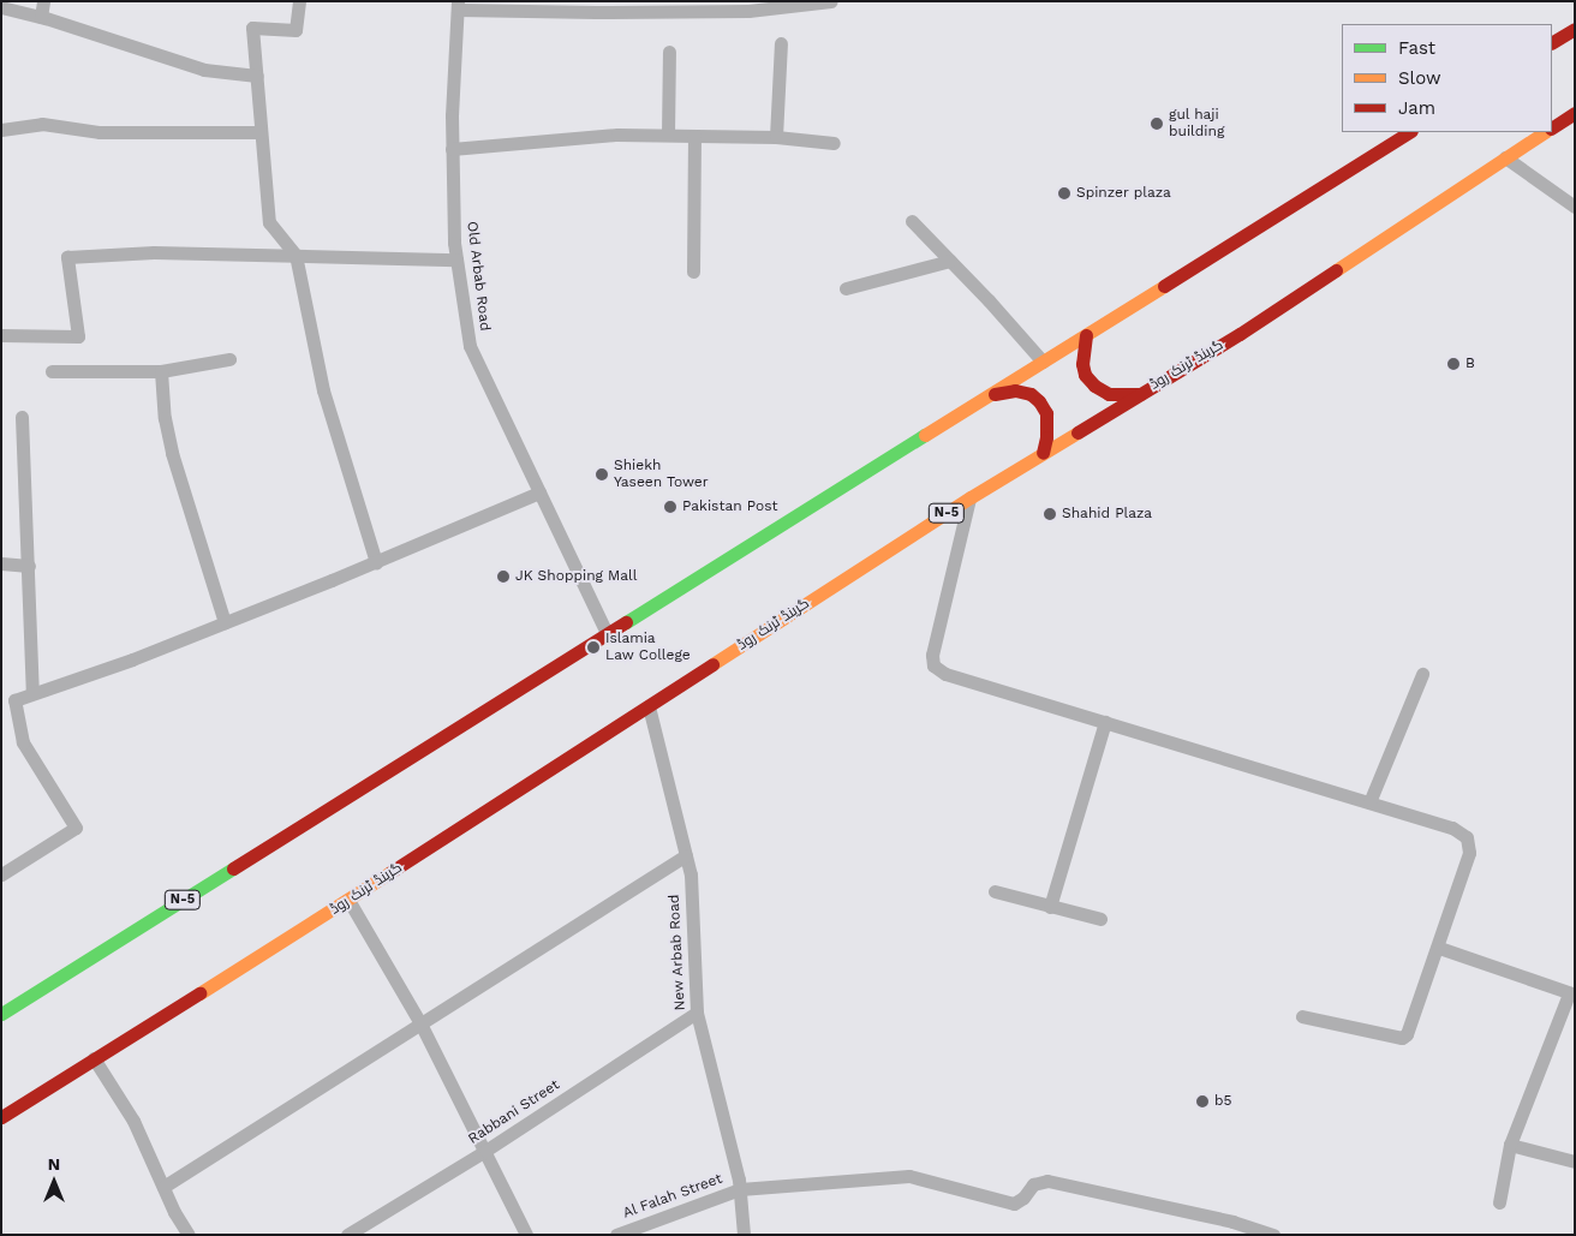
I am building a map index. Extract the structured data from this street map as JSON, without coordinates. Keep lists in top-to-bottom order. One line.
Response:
{"streets":{"highway":["گرینڈ ٹرنک روڈ","N-5"],"street":["Old Arbab Road","New Arbab Road","Rabbani Street","Al Falah Street"]},"crossings":[["Old Arbab Road","N-5"],["گرینڈ ٹرنک روڈ","New Arbab Road"],["New Arbab Road","Rabbani Street"],["New Arbab Road","Al Falah Street"]],"places":["gul haji building","Spinzer plaza","B","Shiekh Yaseen Tower","Pakistan Post","Shahid Plaza","JK Shopping Mall","Islamia Law College","b5"],"legend":["Fast","Slow","Jam"],"north":"top"}
